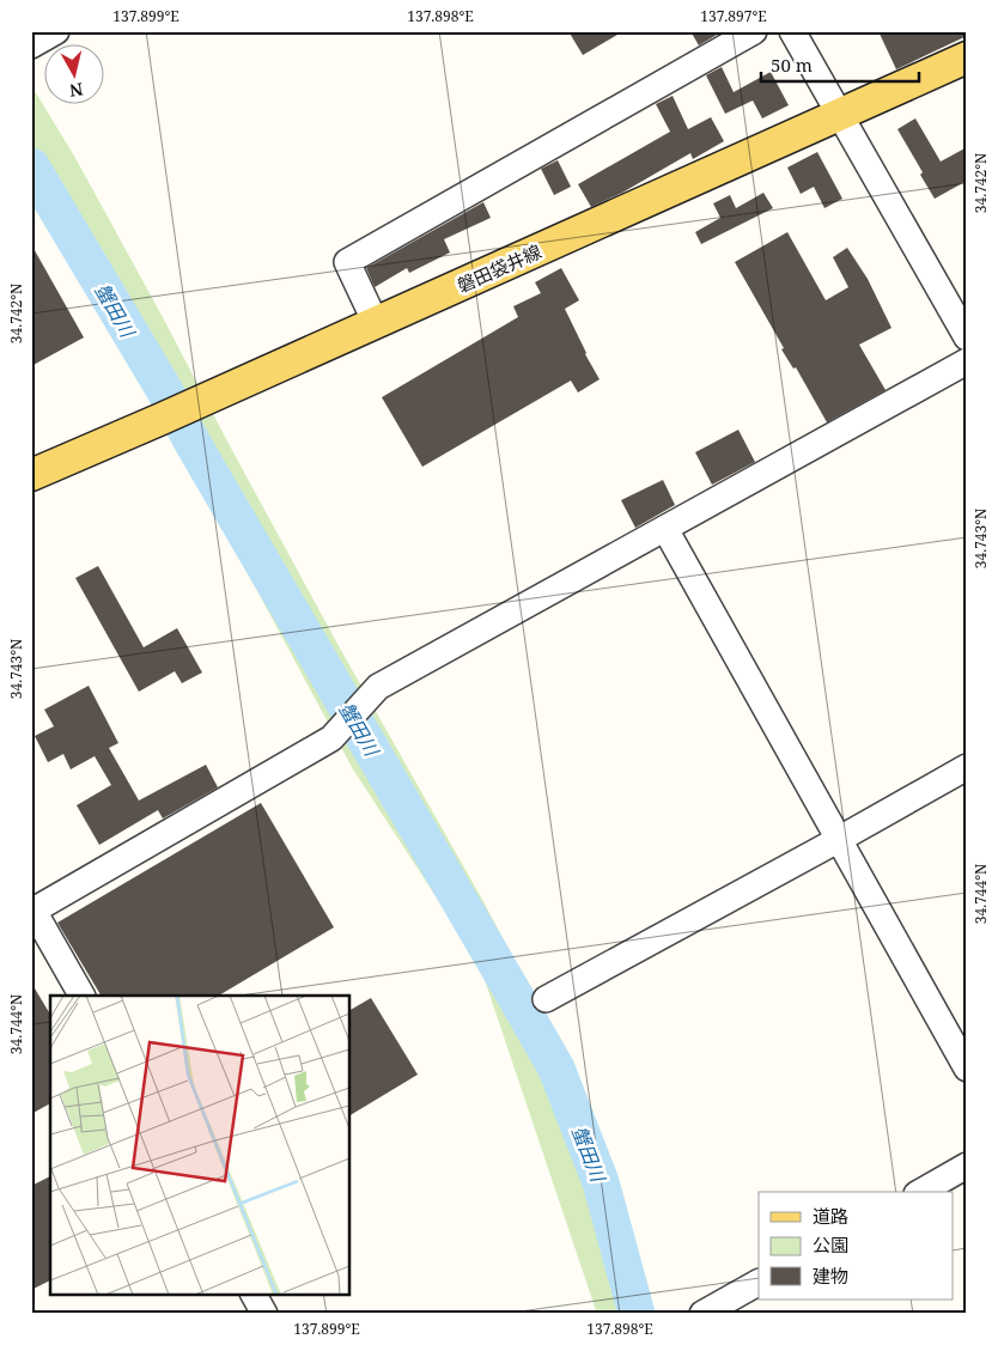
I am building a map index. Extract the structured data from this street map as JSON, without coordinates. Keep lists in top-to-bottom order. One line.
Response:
{"streets":{"main road":["磐田袋井線"]},"water":["蟹田川"],"legend":["道路","公園","建物"],"scale_bar":"50 m","north":"bottom","coordinates":["137.899°E","137.898°E","137.897°E","34.742°N","34.743°N","34.744°N"]}
